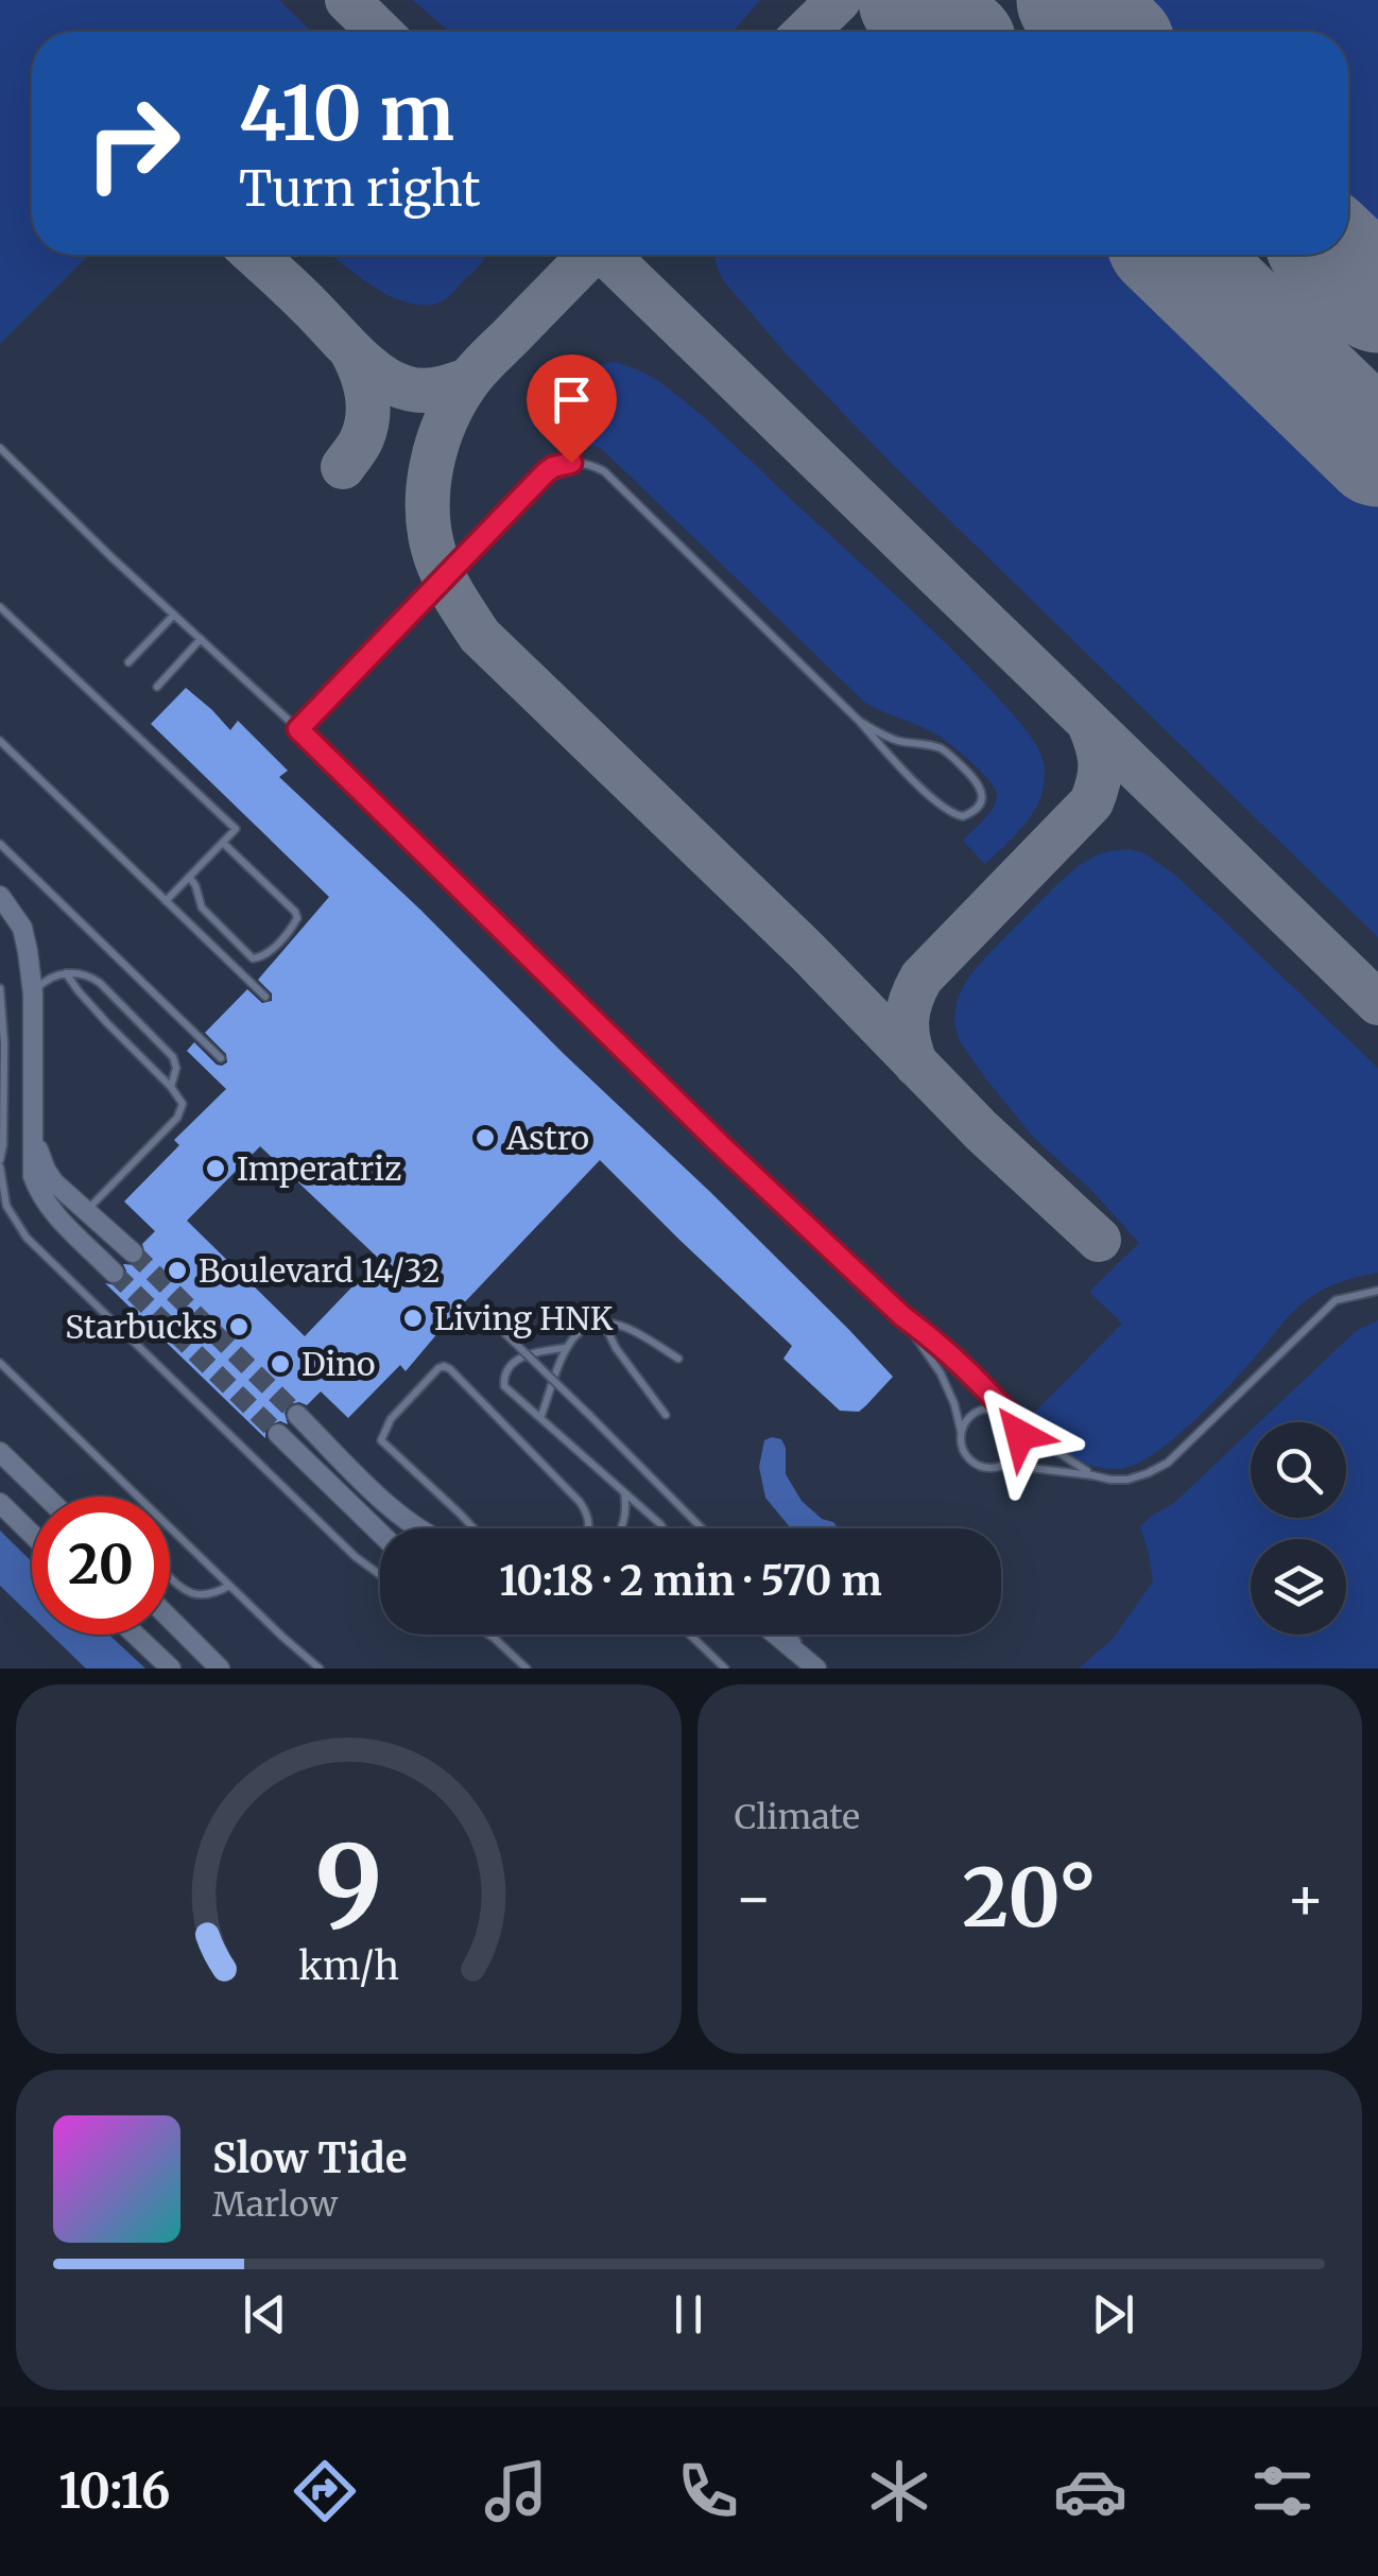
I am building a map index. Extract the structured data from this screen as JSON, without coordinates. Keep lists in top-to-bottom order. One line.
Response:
{"places":["Astro","Imperatriz","Boulevard 14/32","Living HNK","Starbucks","Dino"],"page":{"turn":["410 m","Turn right"],"limit":"20","trip":"10:18 · 2 min · 570 m","tile":"Climate","heat":["−","20°","+"],"song":["Slow Tide","Marlow"],"tabs":"10:16","gauge":["9","km/h"]}}
